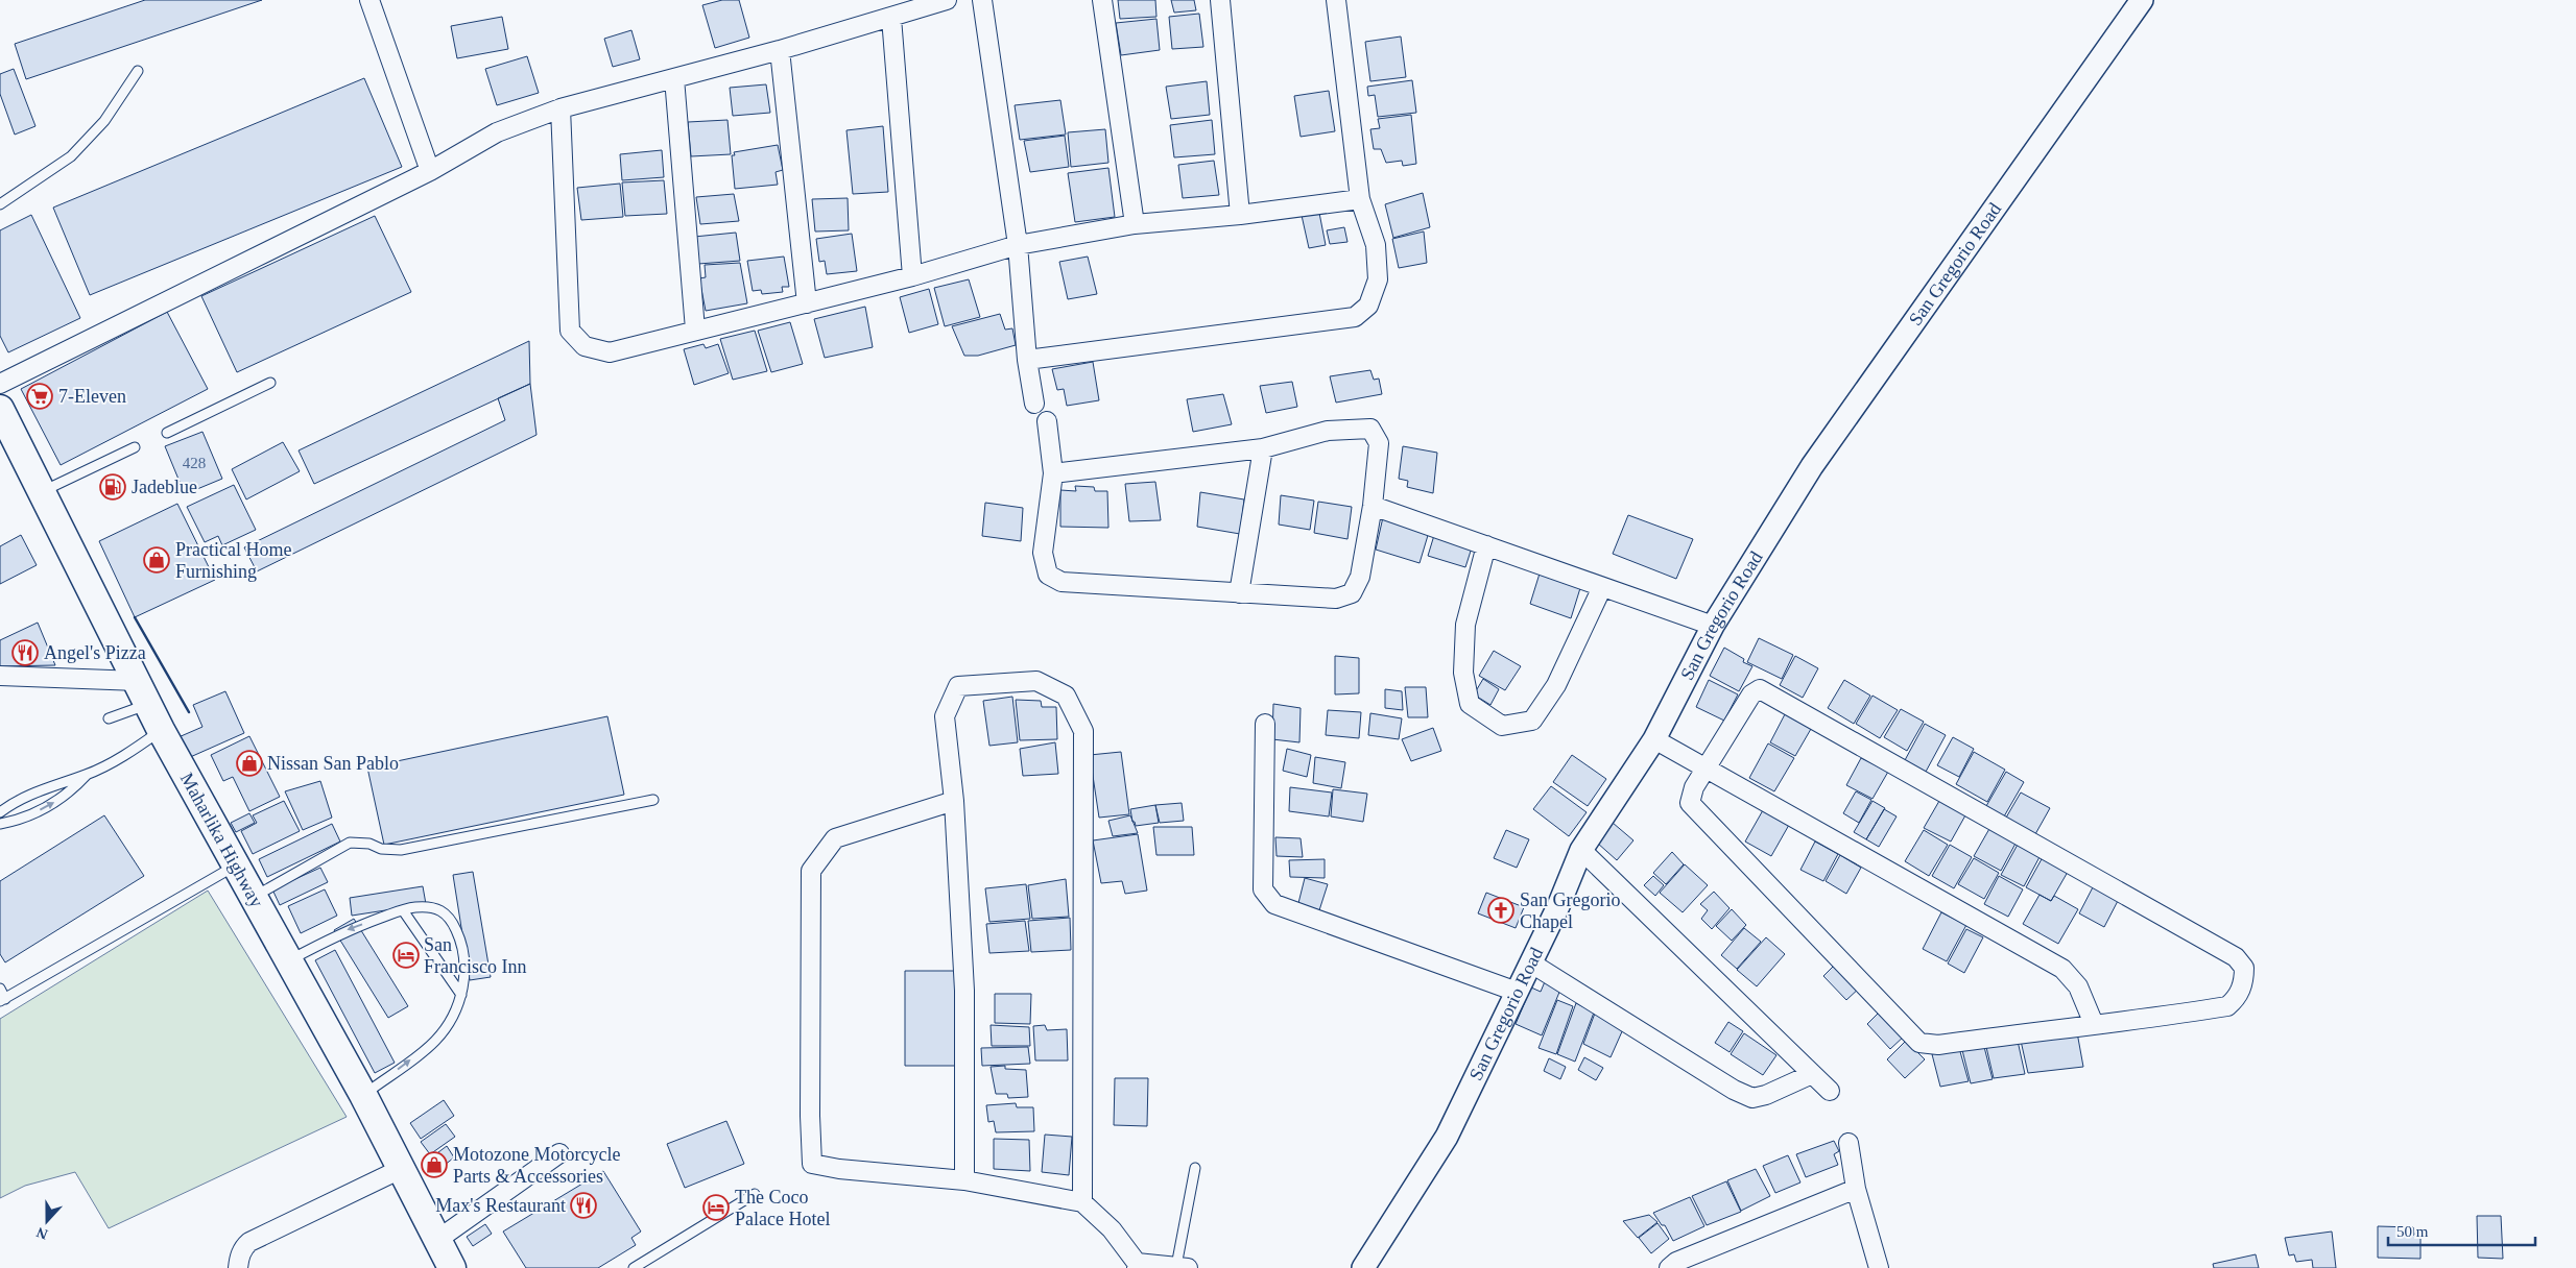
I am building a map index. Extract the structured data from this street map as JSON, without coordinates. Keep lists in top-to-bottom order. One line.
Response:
{"streets":{"main road":["Maharlika Highway"],"street":["San Gregorio Road"]},"places":{"supermarket":["7-Eleven"],"fuel station":["Jadeblue"],"shop":["Practical Home Furnishing","Nissan San Pablo","Motozone Motorcycle Parts & Accessories"],"restaurant":["Angel's Pizza","Max's Restaurant"],"church":["San Gregorio Chapel"],"hotel":["San Francisco Inn","The Coco Palace Hotel"]},"house_numbers":["428"],"scale_bar":"50 m","north":"bottom"}
